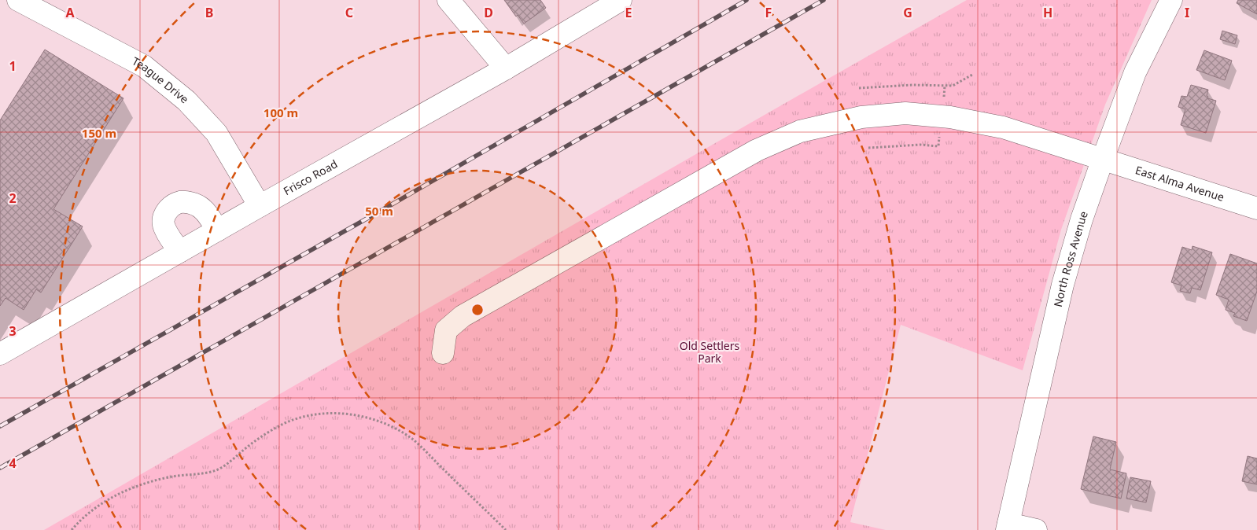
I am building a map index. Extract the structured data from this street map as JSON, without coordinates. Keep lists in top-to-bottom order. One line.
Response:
{"streets":{"street":["Teague Drive","Frisco Road","East Alma Avenue","North Ross Avenue"]},"crossings":[["Teague Drive","Frisco Road"],["East Alma Avenue","North Ross Avenue"]],"parks":["Old Settlers Park"],"grid":{"columns":["A","B","C","D","E","F","G","H","I"],"rows":["1","2","3","4"]},"rings":["100 m","150 m","50 m"]}
